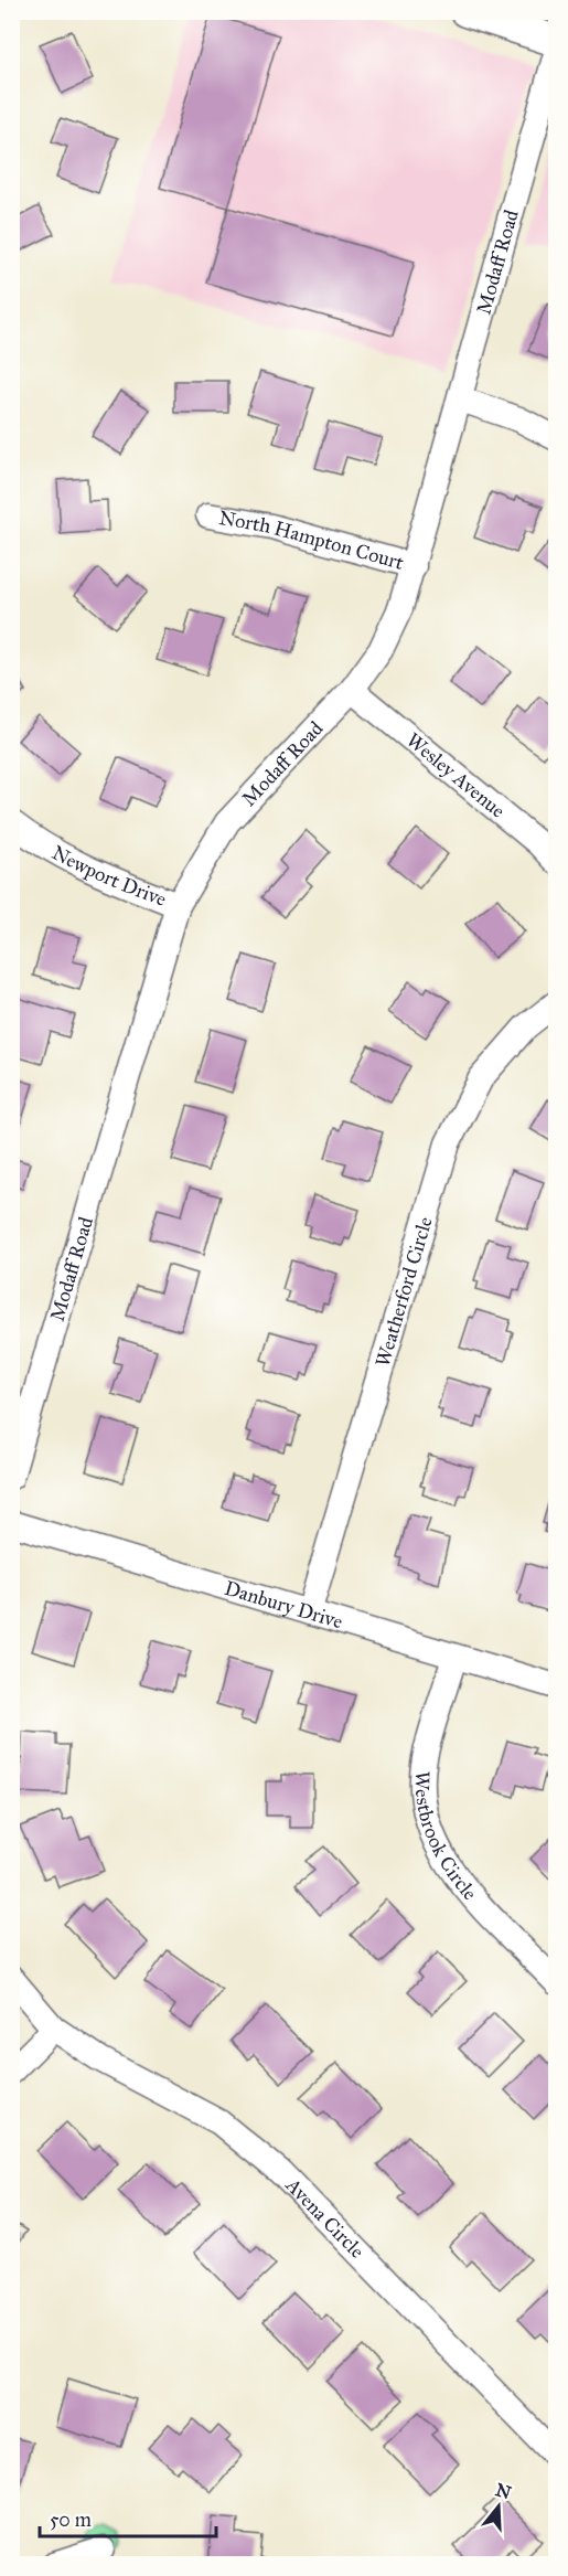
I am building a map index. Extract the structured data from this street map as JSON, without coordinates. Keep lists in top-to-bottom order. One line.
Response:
{"streets":{"street":["Modaff Road","North Hampton Court","Wesley Avenue","Newport Drive","Weatherford Circle","Danbury Drive","Westbrook Circle","Avena Circle"]},"crossings":[["Modaff Road","North Hampton Court"],["Modaff Road","Wesley Avenue"],["Modaff Road","Newport Drive"],["Weatherford Circle","Danbury Drive"],["Danbury Drive","Westbrook Circle"]],"scale_bar":"50 m","north":"top"}
